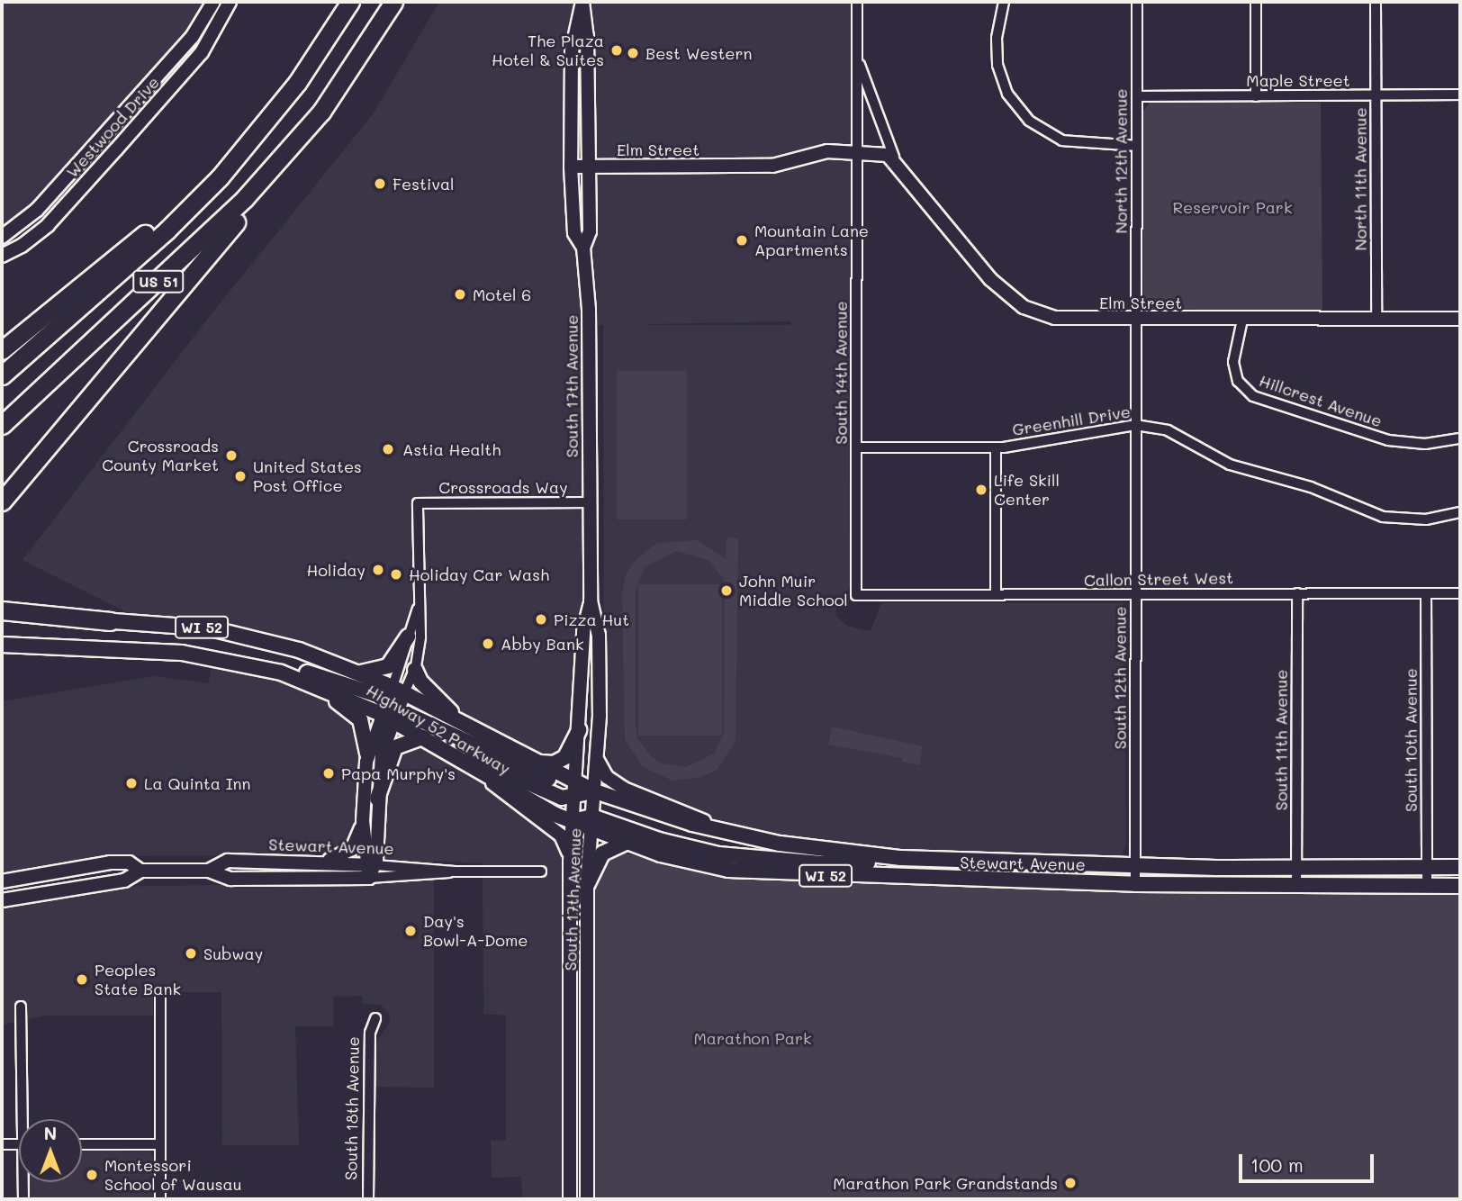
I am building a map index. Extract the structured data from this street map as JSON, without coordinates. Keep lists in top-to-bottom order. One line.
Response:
{"streets":{"highway":["US 51"],"main road":["WI 52","Highway 52 Parkway","Stewart Avenue"],"street":["Maple Street","Westwood Drive","Elm Street","North 12th Avenue","North 11th Avenue","South 14th Avenue","South 17th Avenue","Hillcrest Avenue","Greenhill Drive","Crossroads Way","Callon Street West","South 12th Avenue","South 11th Avenue","South 10th Avenue","South 18th Avenue"]},"crossings":[["Maple Street","North 12th Avenue"],["Maple Street","North 11th Avenue"],["Elm Street","North 12th Avenue"],["Elm Street","North 11th Avenue"],["Elm Street","South 14th Avenue"],["Elm Street","South 17th Avenue"],["Elm Street","Hillcrest Avenue"],["Elm Street","South 12th Avenue"],["North 12th Avenue","South 12th Avenue"],["South 14th Avenue","Greenhill Drive"],["South 14th Avenue","Callon Street West"],["South 17th Avenue","Crossroads Way"],["South 17th Avenue","Highway 52 Parkway"],["South 17th Avenue","Stewart Avenue"],["Greenhill Drive","South 12th Avenue"],["Callon Street West","South 12th Avenue"],["Callon Street West","South 11th Avenue"],["Callon Street West","South 10th Avenue"],["South 12th Avenue","Stewart Avenue"],["Highway 52 Parkway","Stewart Avenue"],["South 11th Avenue","Stewart Avenue"],["South 10th Avenue","Stewart Avenue"]],"parks":["Reservoir Park","Marathon Park"],"places":["The Plaza Hotel & Suites","Best Western","Festival","Mountain Lane Apartments","Motel 6","Astia Health","Crossroads County Market","United States Post Office","Life Skill Center","Holiday","Holiday Car Wash","John Muir Middle School","Pizza Hut","Abby Bank","Papa Murphy's","La Quinta Inn","Day's Bowl-A-Dome","Subway","Peoples State Bank","Montessori School of Wausau","Marathon Park Grandstands"],"scale_bar":"100 m","north":"top"}
